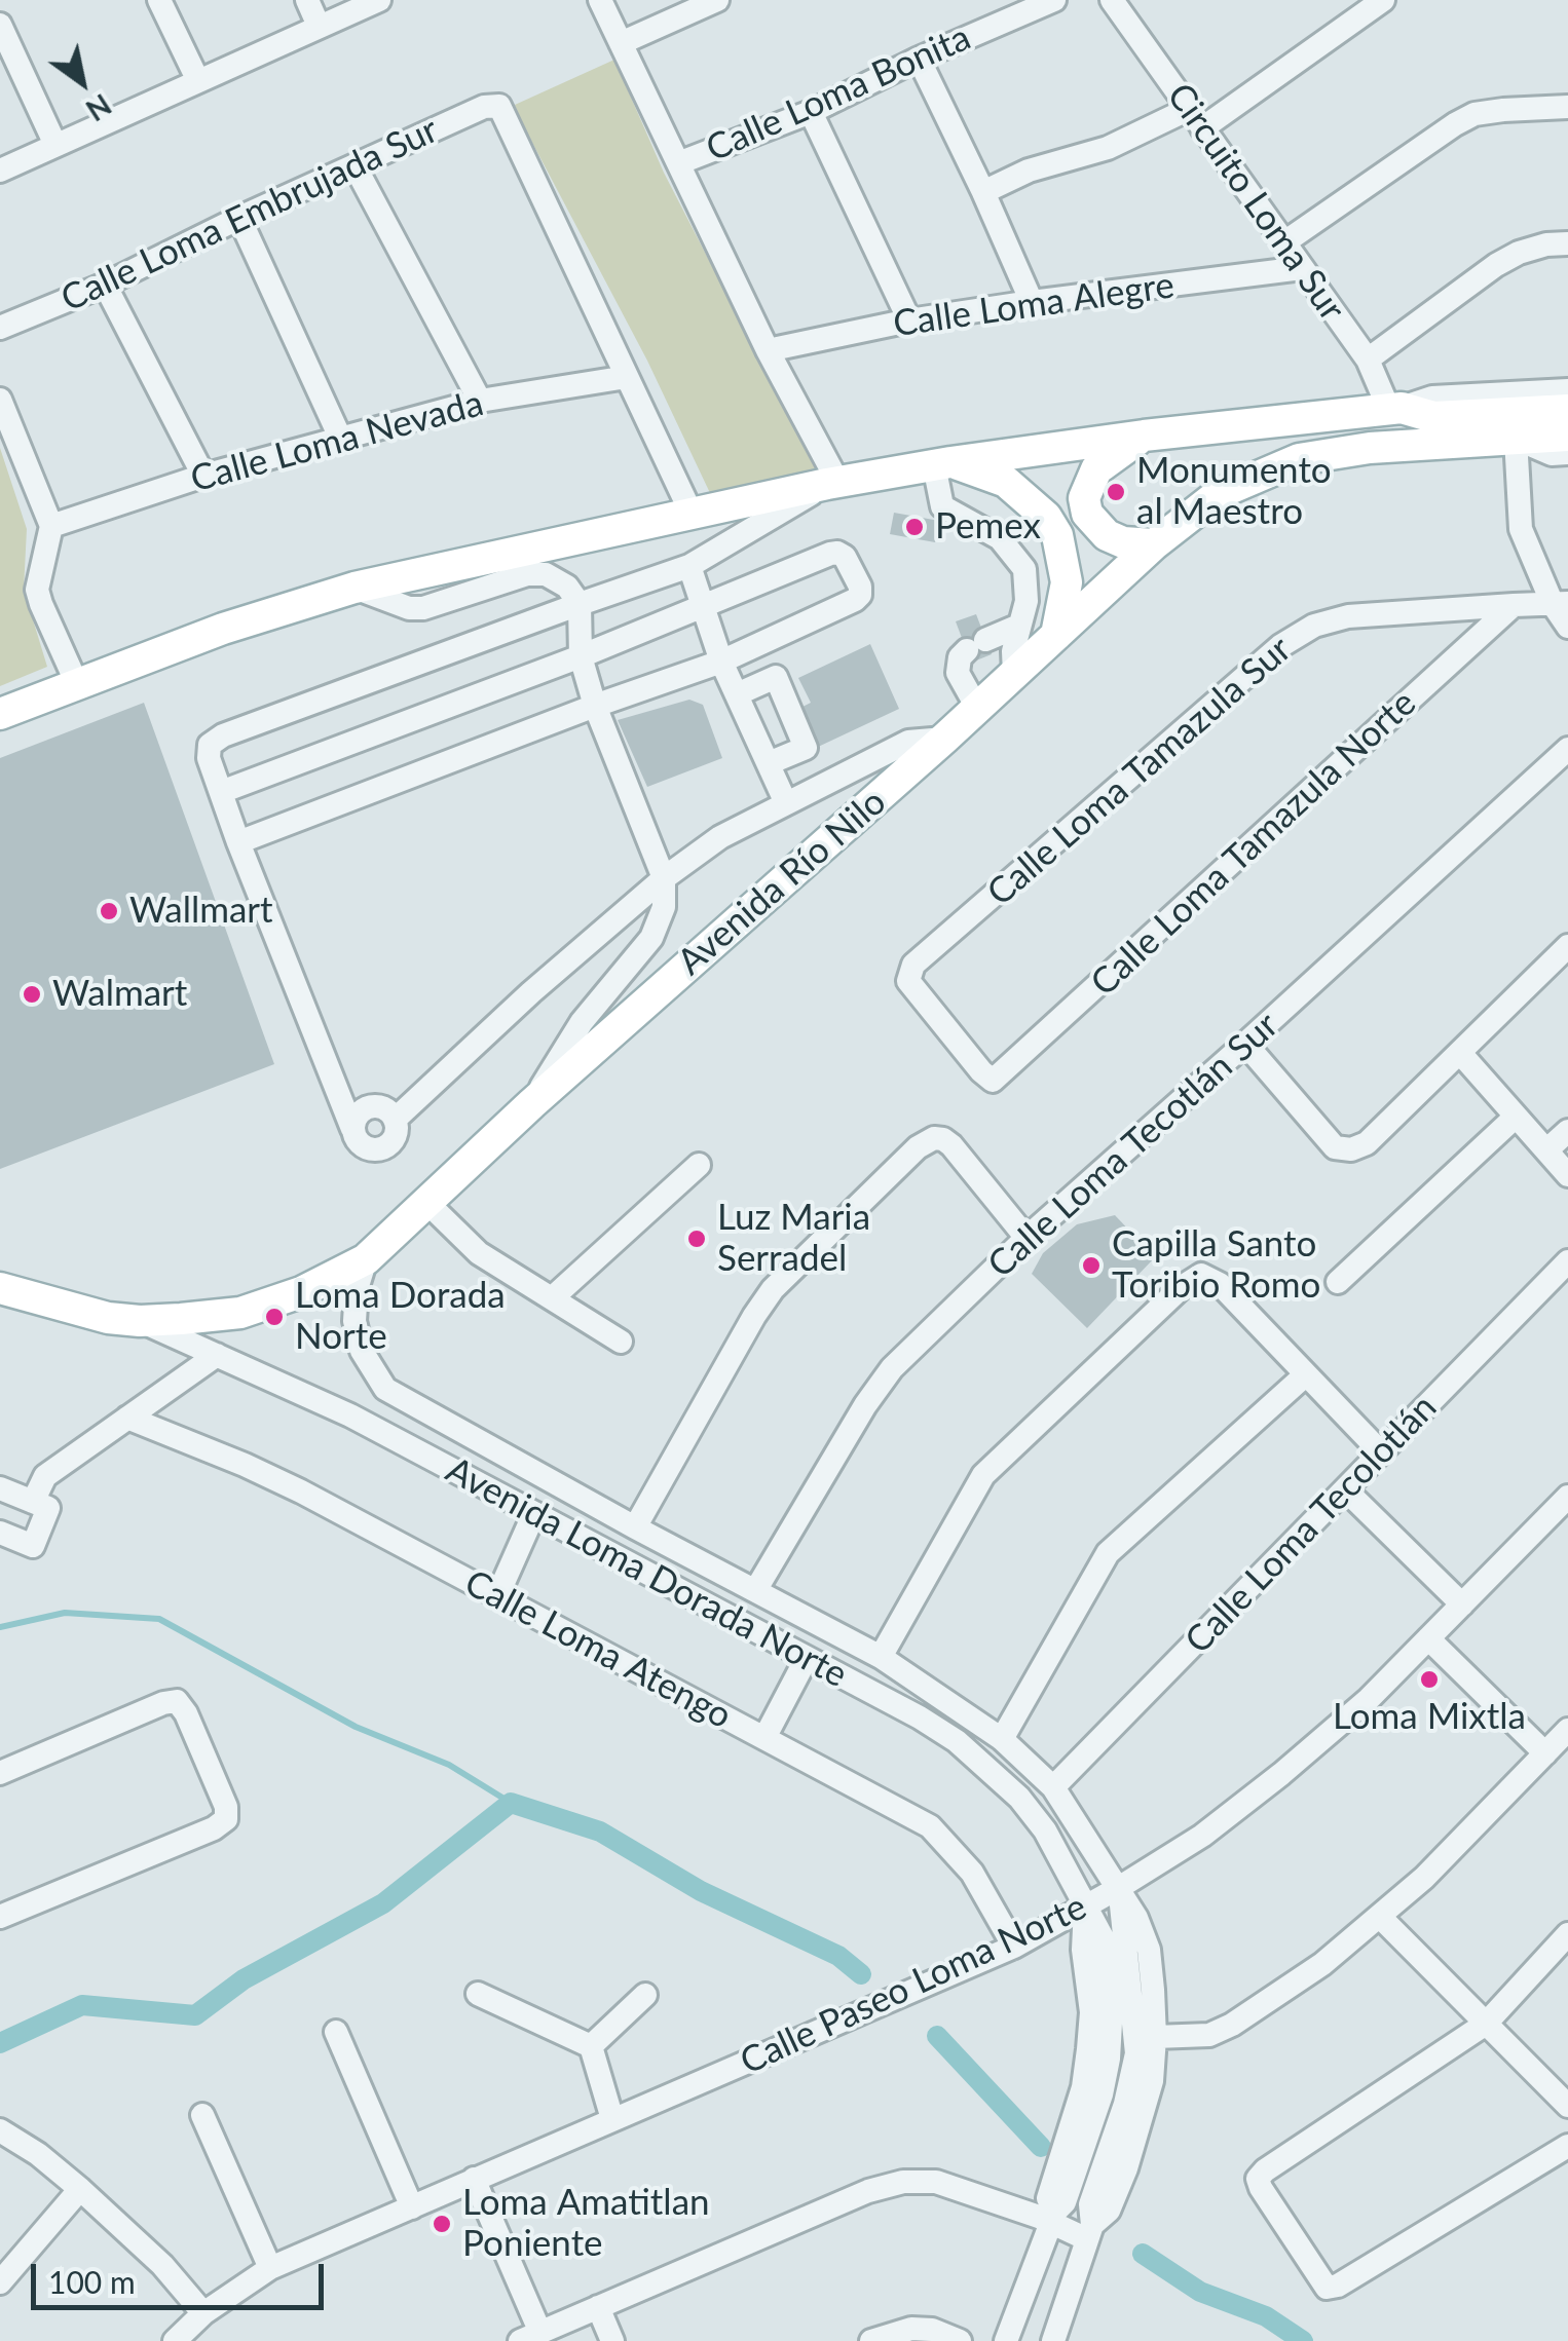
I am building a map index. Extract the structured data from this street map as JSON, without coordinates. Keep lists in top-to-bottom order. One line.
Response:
{"streets":{"main road":["Avenida Río Nilo"],"street":["Calle Loma Bonita","Circuito Loma Sur","Calle Loma Embrujada Sur","Calle Loma Alegre","Calle Loma Nevada","Calle Loma Tamazula Sur","Calle Loma Tamazula Norte","Calle Loma Tecotlán Sur","Calle Loma Tecolotlán","Avenida Loma Dorada Norte","Calle Loma Atengo","Calle Paseo Loma Norte"]},"crossings":[["Circuito Loma Sur","Calle Loma Alegre"],["Calle Loma Embrujada Sur","Calle Loma Nevada"],["Calle Loma Tamazula Sur","Calle Loma Tamazula Norte"],["Avenida Río Nilo","Avenida Loma Dorada Norte"],["Calle Loma Tecotlán Sur","Avenida Loma Dorada Norte"],["Calle Loma Tecolotlán","Avenida Loma Dorada Norte"],["Avenida Loma Dorada Norte","Calle Paseo Loma Norte"],["Calle Loma Atengo","Calle Paseo Loma Norte"]],"places":["Monumento al Maestro","Pemex","Wallmart","Walmart","Luz Maria Serradel","Capilla Santo Toribio Romo","Loma Dorada Norte","Loma Mixtla","Loma Amatitlan Poniente"],"scale_bar":"100 m","north":"bottom right"}
